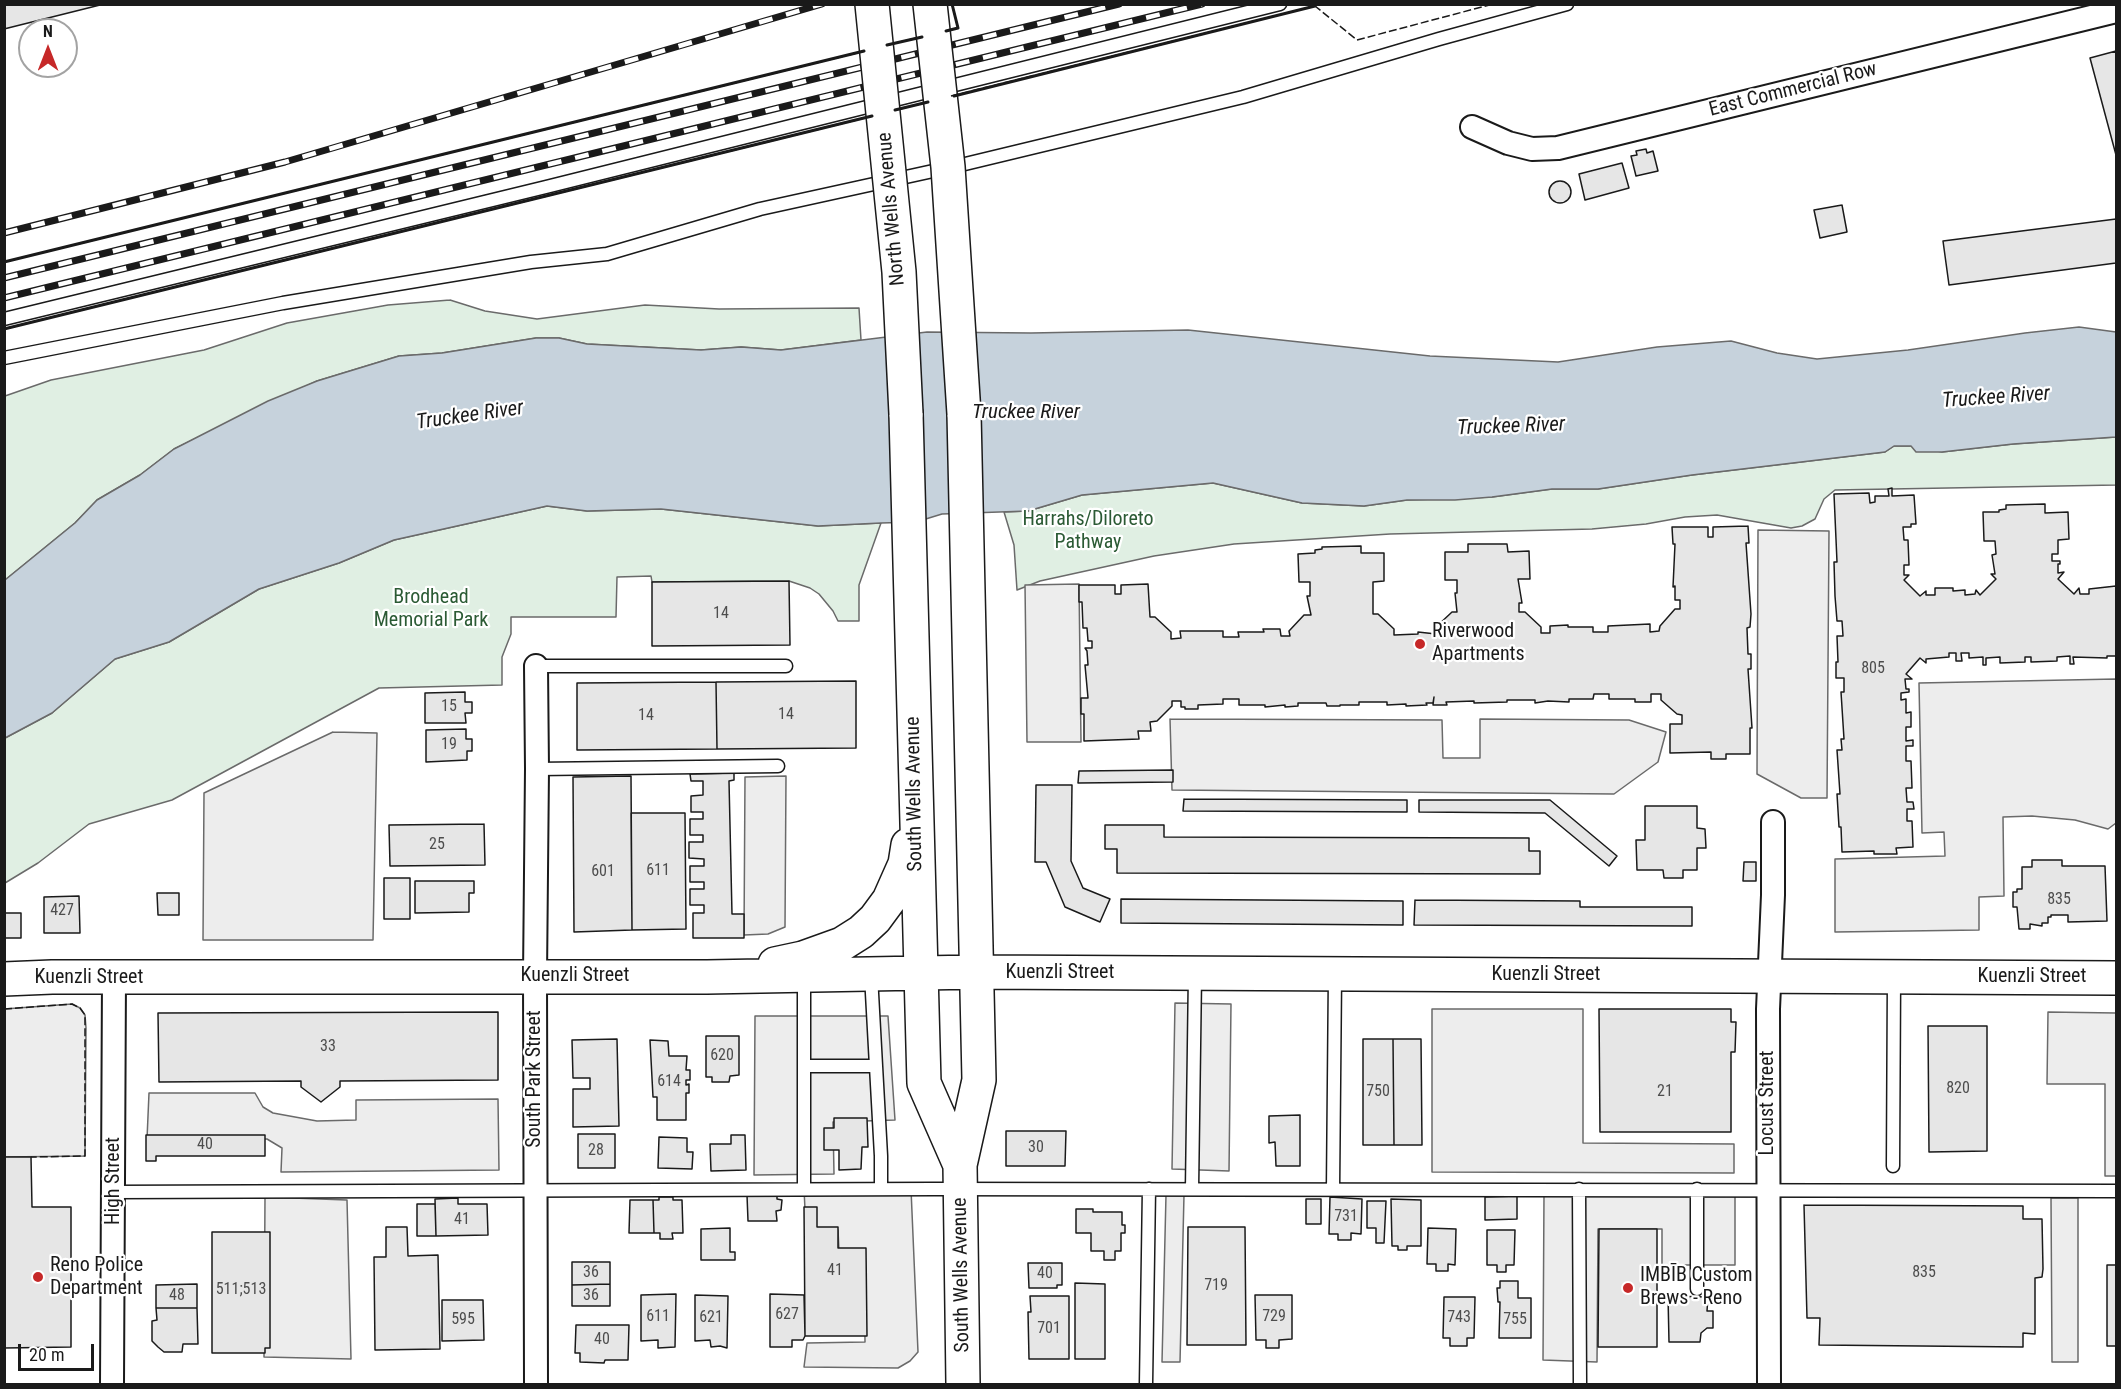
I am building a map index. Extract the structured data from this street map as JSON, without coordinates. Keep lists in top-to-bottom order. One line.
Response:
{"streets":{"main road":["North Wells Avenue","South Wells Avenue","Kuenzli Street"],"street":["East Commercial Row","South Park Street","Locust Street","High Street"]},"crossings":[["North Wells Avenue","South Wells Avenue"],["South Wells Avenue","Kuenzli Street"],["Kuenzli Street","South Park Street"],["Kuenzli Street","Locust Street"],["Kuenzli Street","High Street"]],"water":["Truckee River"],"parks":["Harrahs/Diloreto Pathway","Brodhead Memorial Park"],"places":["Riverwood Apartments","Reno Police Department","IMBĪB Custom Brews - Reno"],"house_numbers":["14","805","15","14","14","19","25","611","601","835","427","33","620","614","820","750","21","40","30","28","731","41","41","36","835","40","719","511;513","48","36","627","611","729","621","743","595","755","701","40"],"scale_bar":"20 m","north":"top"}
